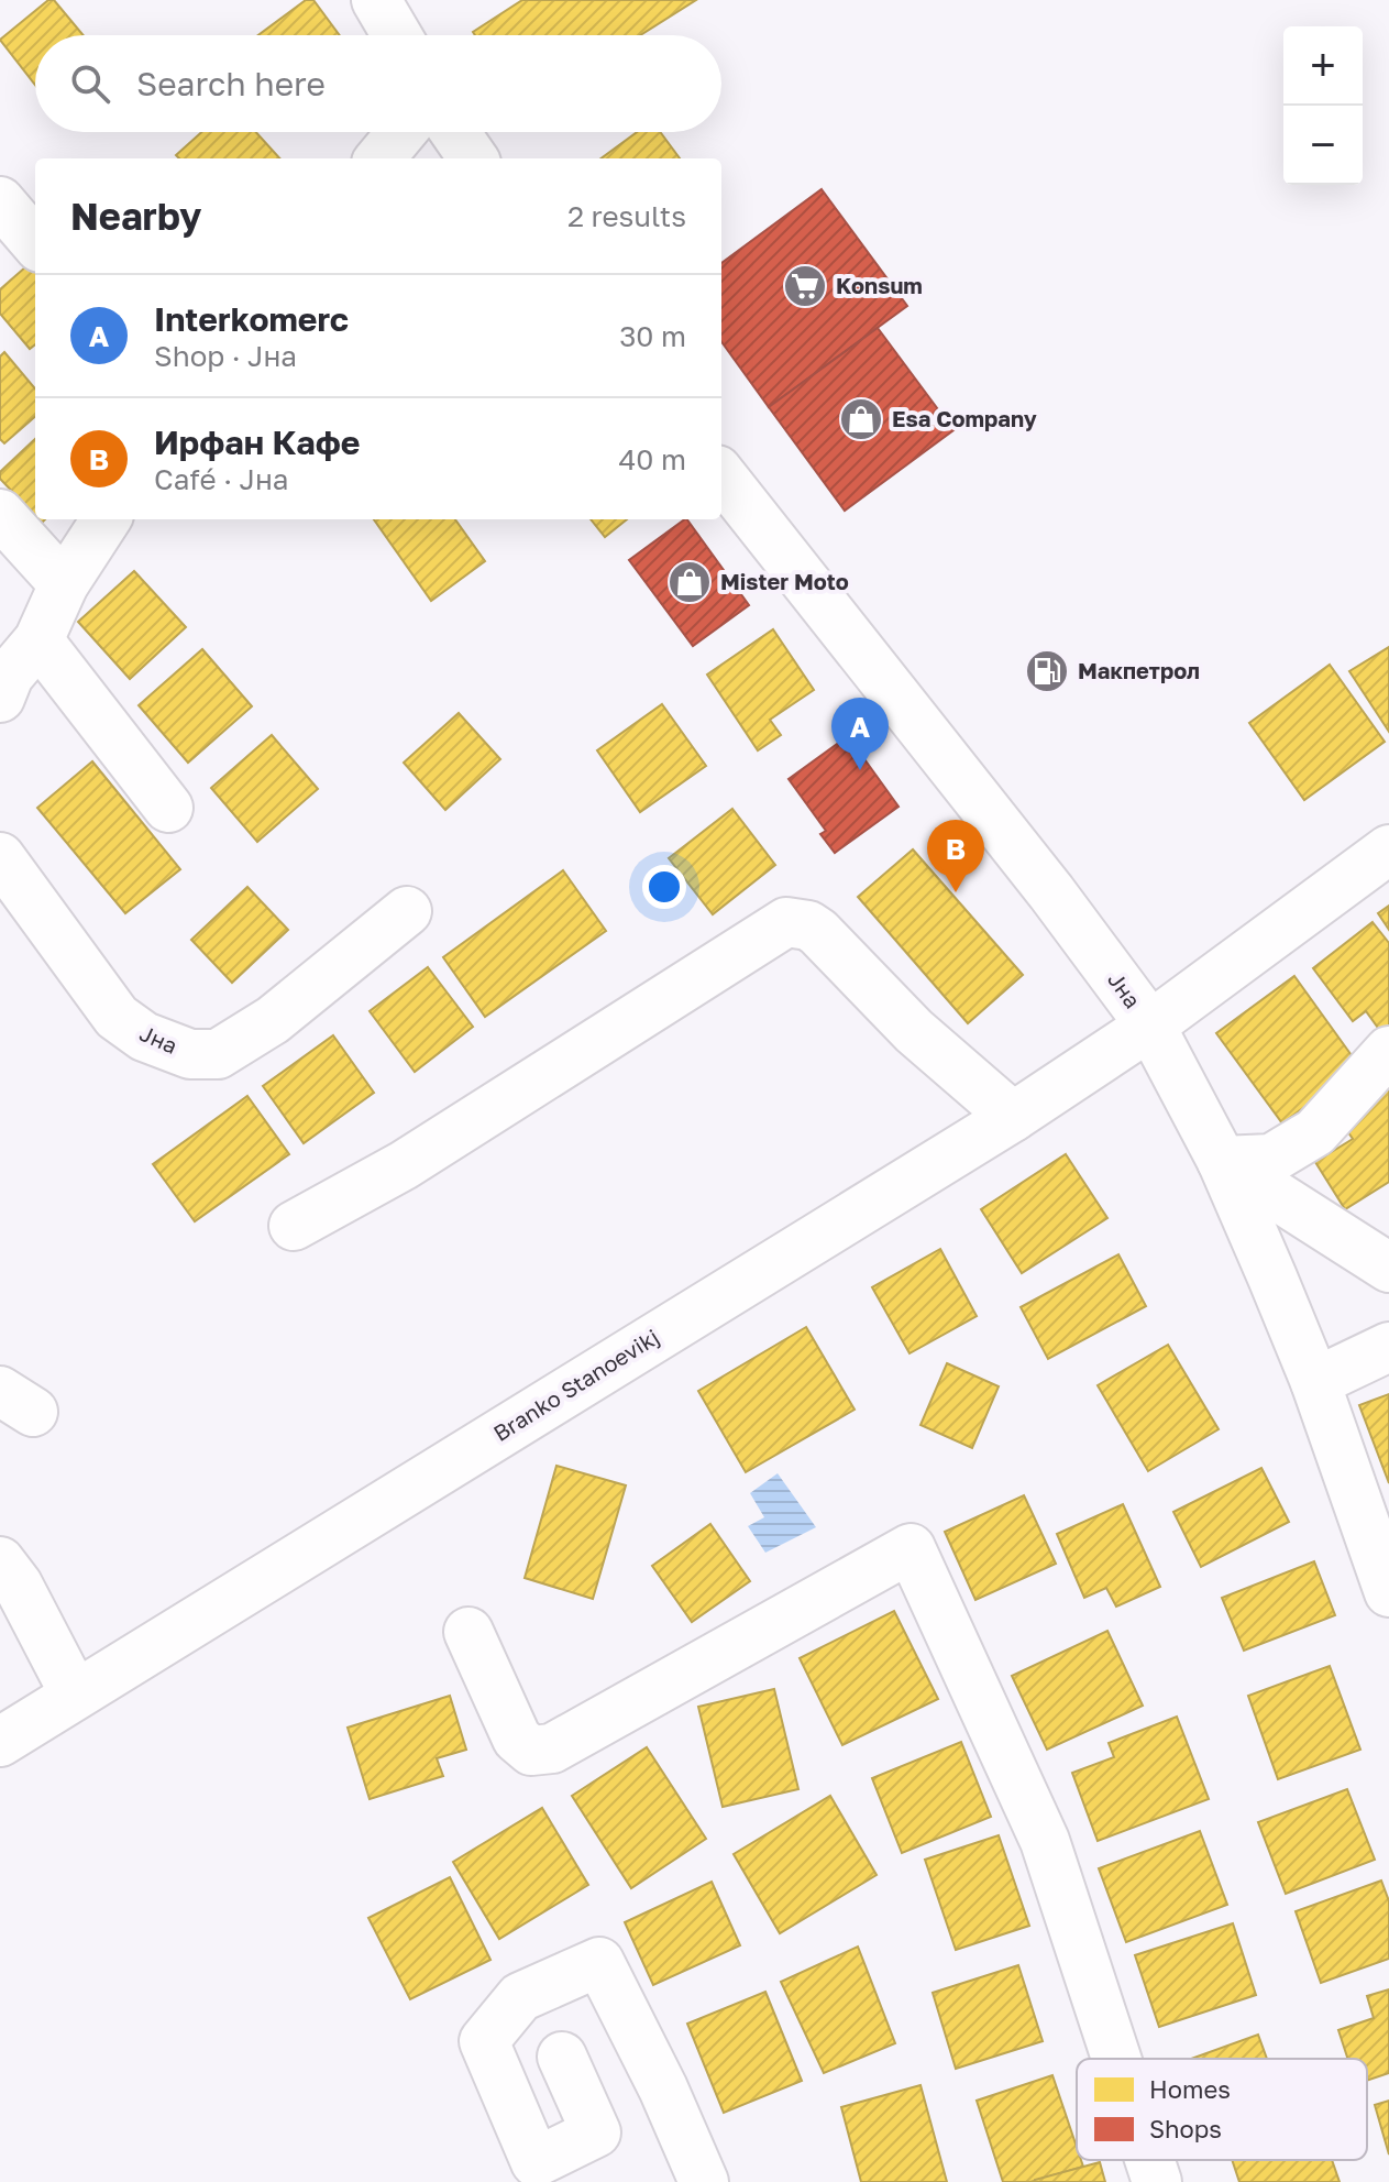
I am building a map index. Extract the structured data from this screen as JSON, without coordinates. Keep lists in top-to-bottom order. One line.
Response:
{"streets":{"street":["Јна","Branko Stanoevikj"]},"crossings":[["Јна","Branko Stanoevikj"]],"places":{"supermarket":["Konsum"],"shop":["Esa Company","Mister Moto"],"fuel station":["Макпетрол"]},"legend":["Homes","Shops"],"page":{"map_buttons":["+","−"],"search":"Search here","heading":["Nearby","2 results"],"list":[{"mark":"A","name":"Interkomerc","note":"Shop · Јна","value":"30 m"},{"mark":"B","name":"Ирфан Кафе","note":"Café · Јна","value":"40 m"}],"pins":["A","B"]}}
